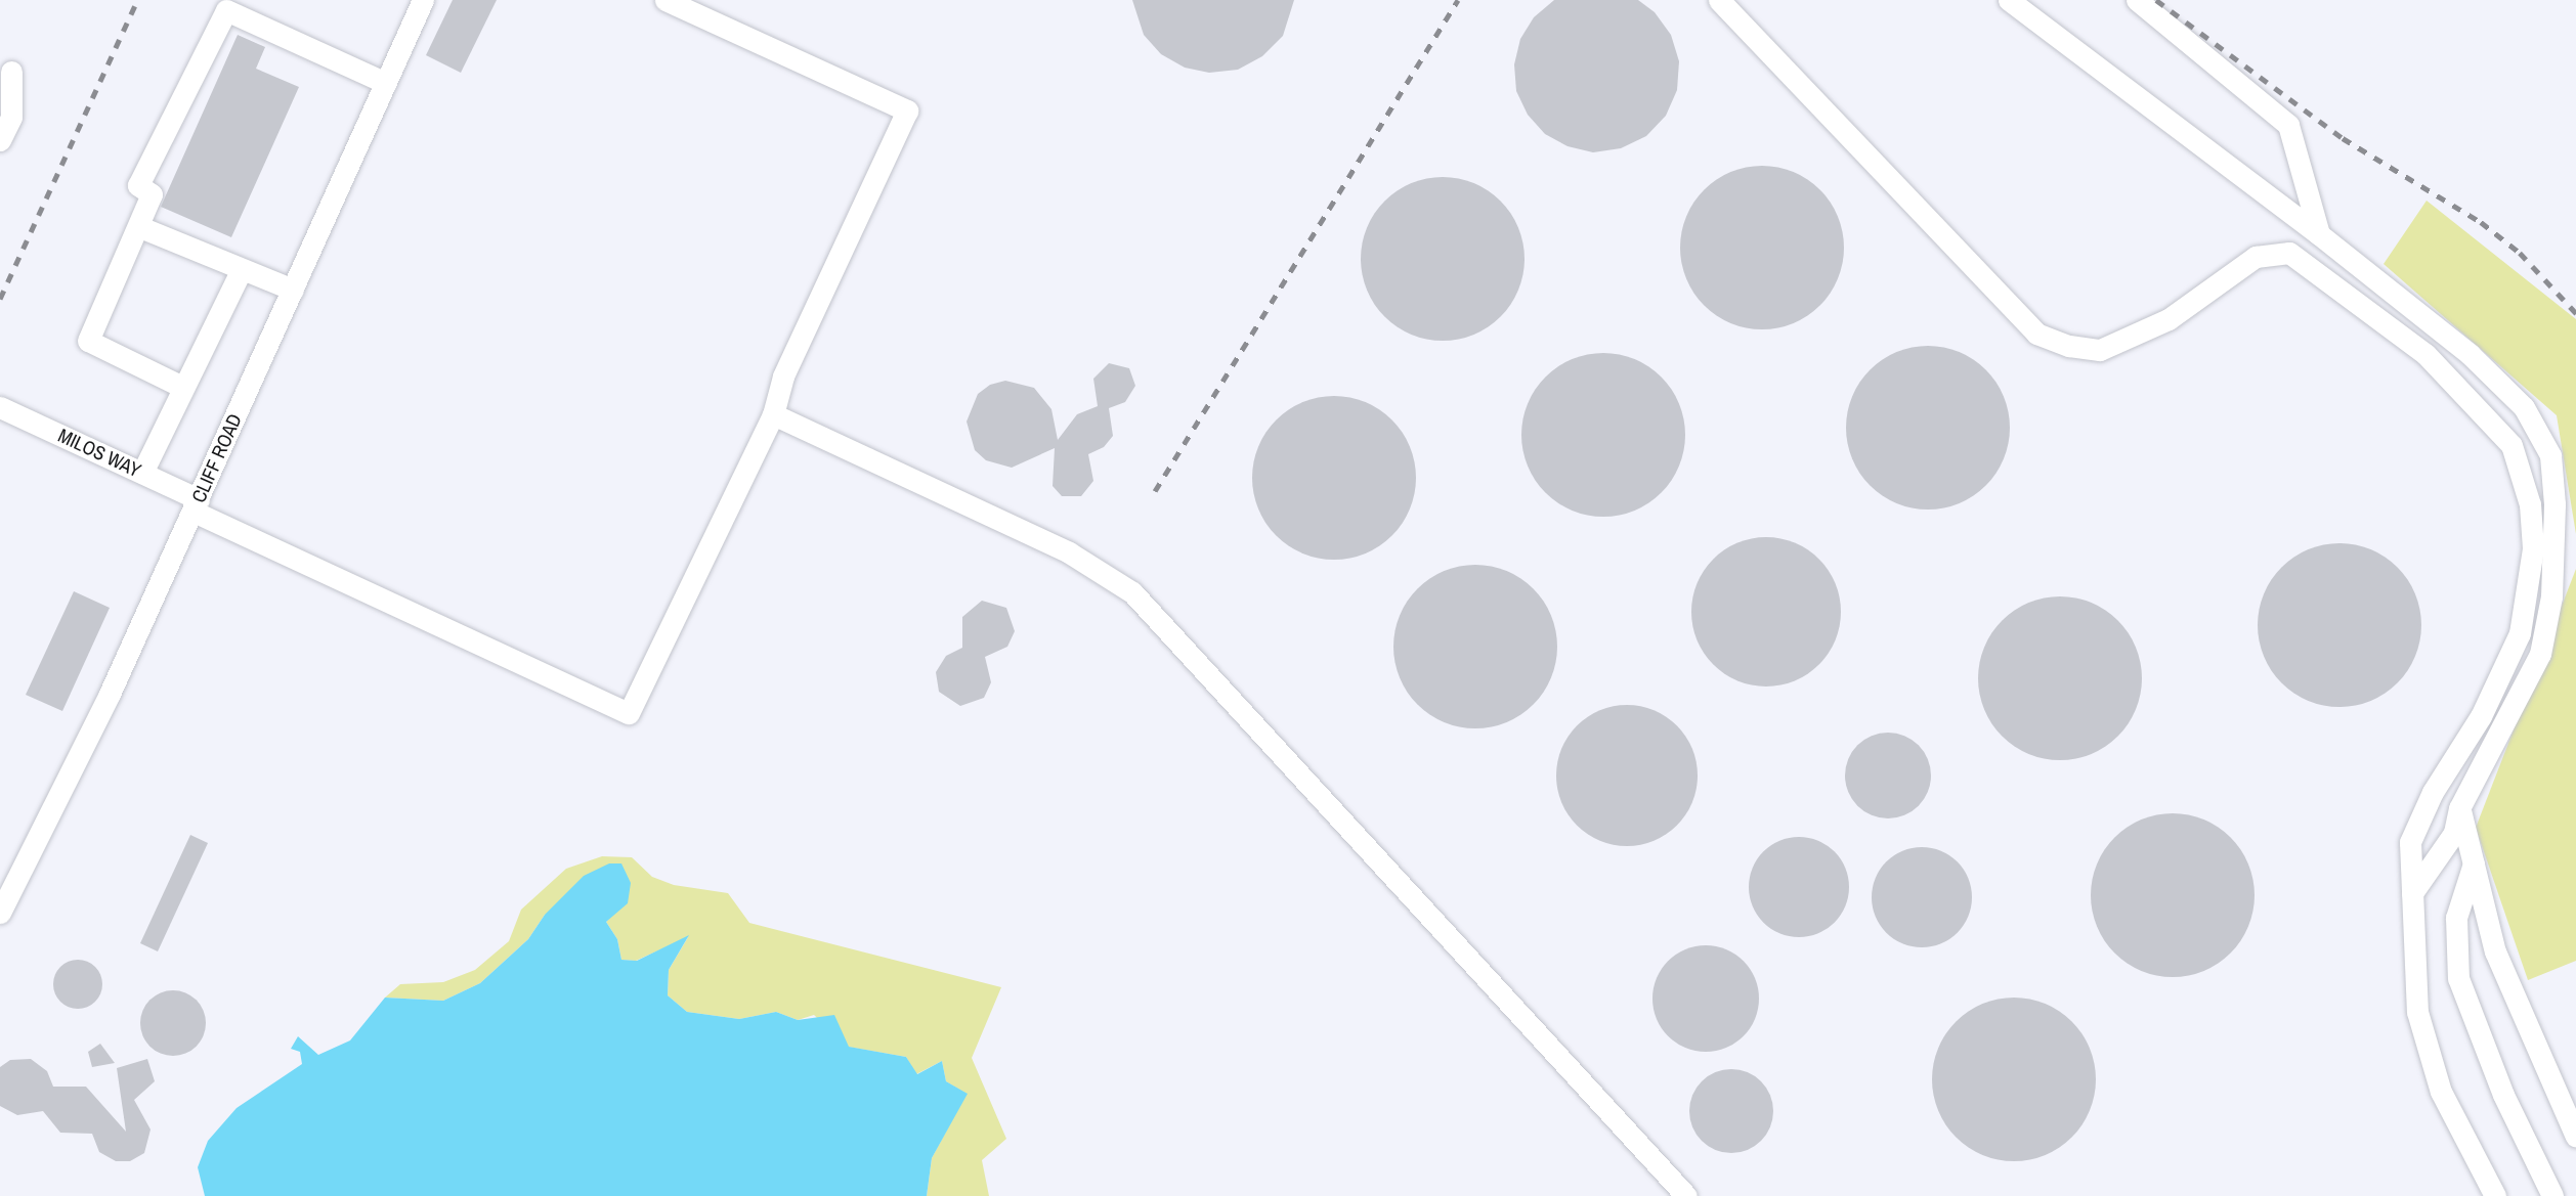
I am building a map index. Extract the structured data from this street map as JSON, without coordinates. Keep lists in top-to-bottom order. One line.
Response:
{"streets":{"street":["MILOS WAY","CLIFF ROAD"]},"crossings":[["MILOS WAY","CLIFF ROAD"]]}
